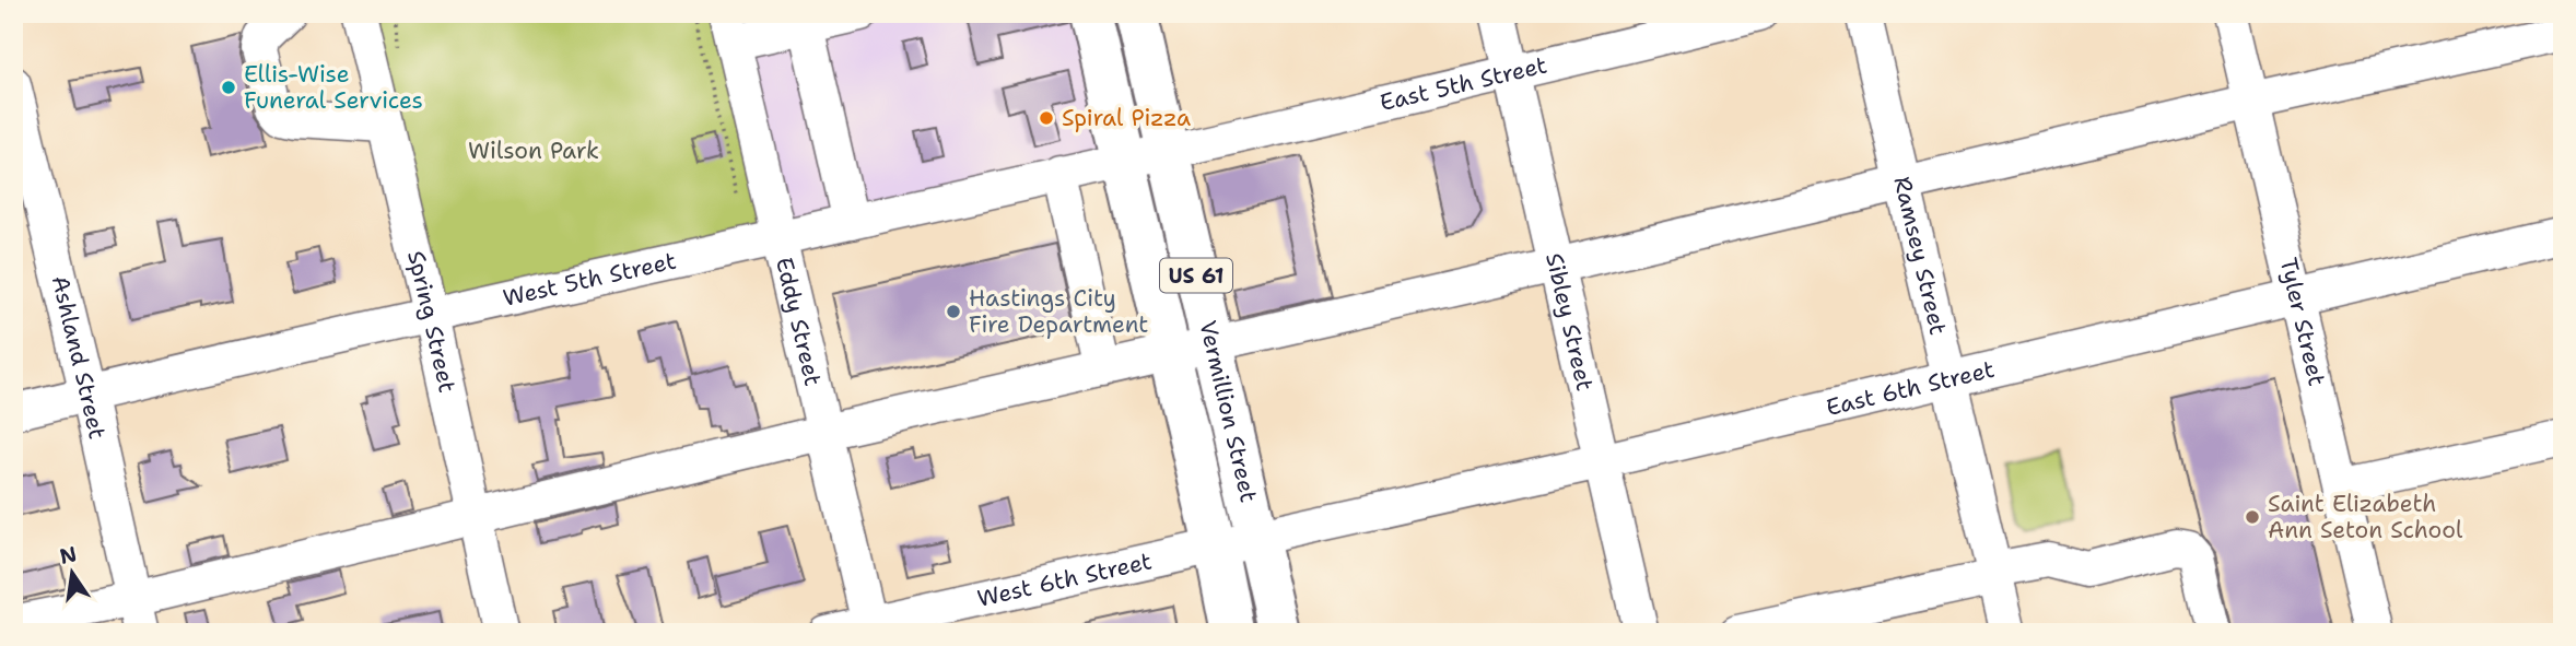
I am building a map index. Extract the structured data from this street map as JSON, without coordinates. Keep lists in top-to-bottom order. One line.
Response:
{"streets":{"highway":["US 61","Vermillion Street"],"street":["East 5th Street","Ramsey Street","West 5th Street","Spring Street","Eddy Street","Tyler Street","Sibley Street","Ashland Street","East 6th Street","West 6th Street"]},"crossings":[["East 5th Street","West 5th Street"],["East 5th Street","Sibley Street"],["East 5th Street","Vermillion Street"],["Ramsey Street","East 6th Street"],["West 5th Street","Spring Street"],["West 5th Street","Eddy Street"],["West 5th Street","Ashland Street"],["West 5th Street","Vermillion Street"],["Eddy Street","West 6th Street"],["Tyler Street","East 6th Street"],["Sibley Street","East 6th Street"],["East 6th Street","Vermillion Street"],["East 6th Street","West 6th Street"],["Vermillion Street","West 6th Street"]],"parks":["Wilson Park"],"places":["Ellis-Wise Funeral Services","Spiral Pizza","Hastings City Fire Department","Saint Elizabeth Ann Seton School"],"north":"top"}
